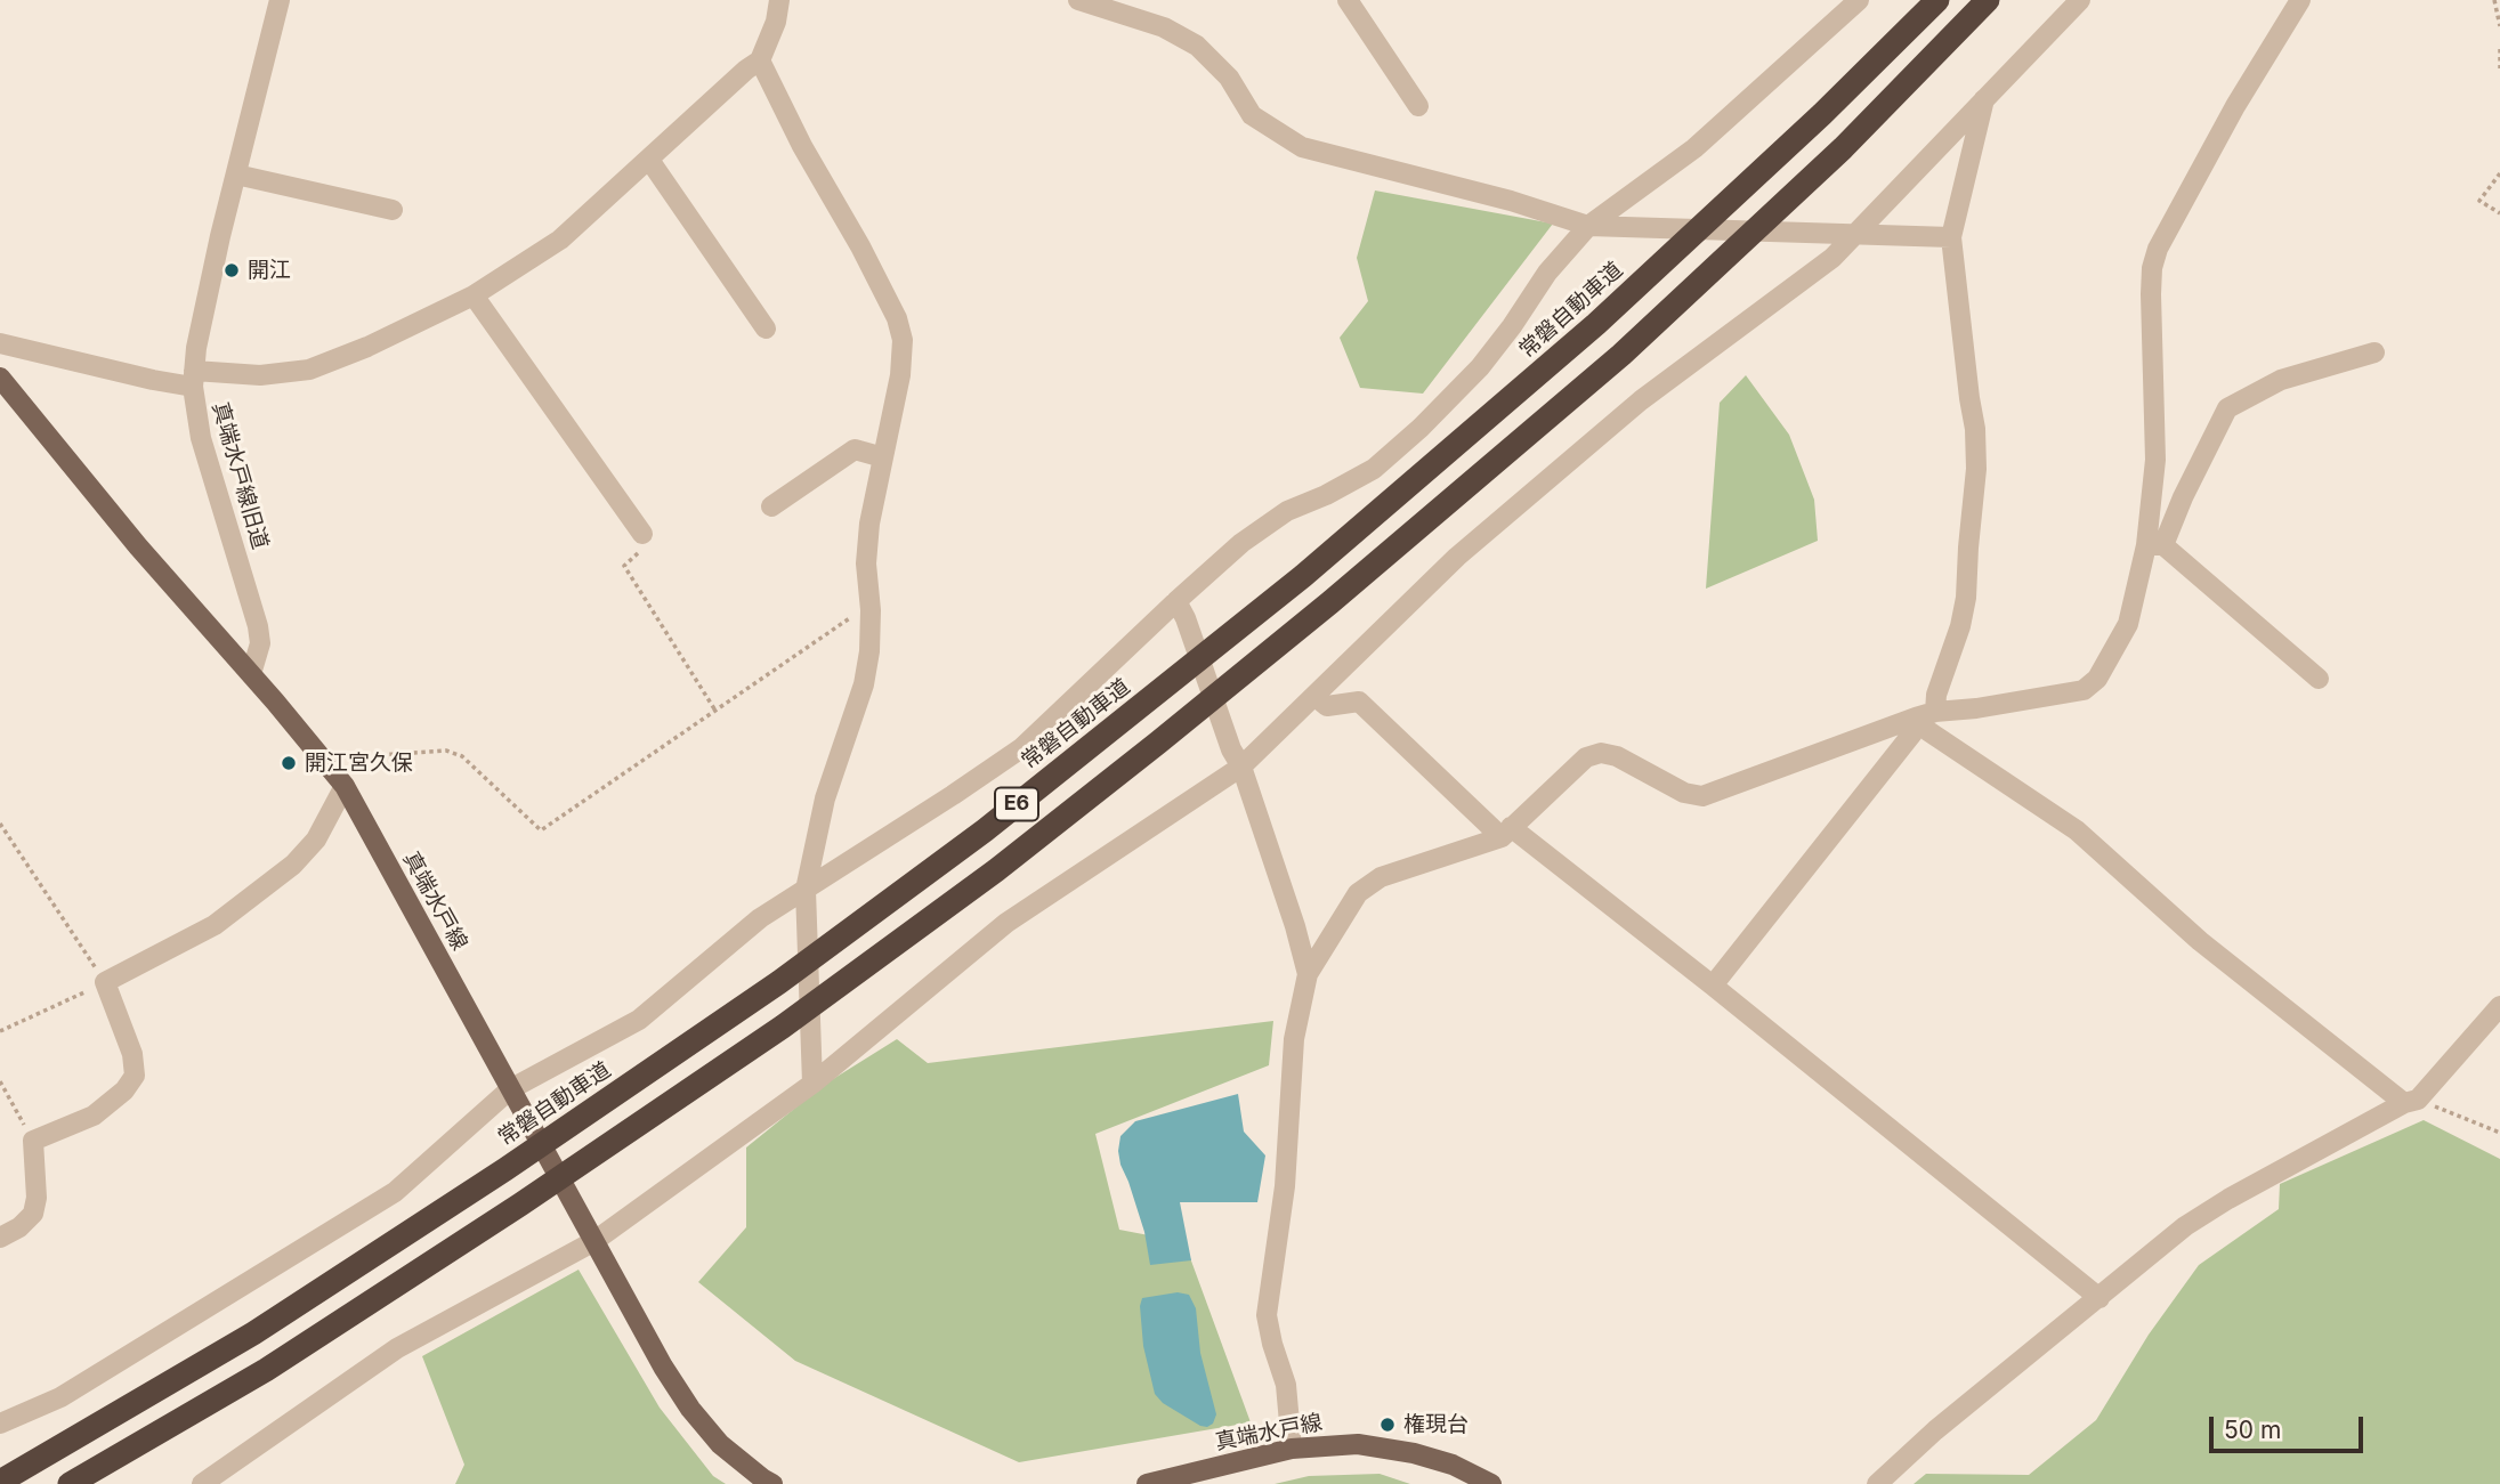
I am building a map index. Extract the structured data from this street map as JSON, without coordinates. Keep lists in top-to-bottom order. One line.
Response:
{"streets":{"highway":["常磐自動車道","E6"],"main road":["真端水戸線"],"street":["真端水戸線旧道"]},"crossings":[["真端水戸線旧道","真端水戸線"]],"places":["開江","開江宮久保","権現台"],"scale_bar":"50 m"}
